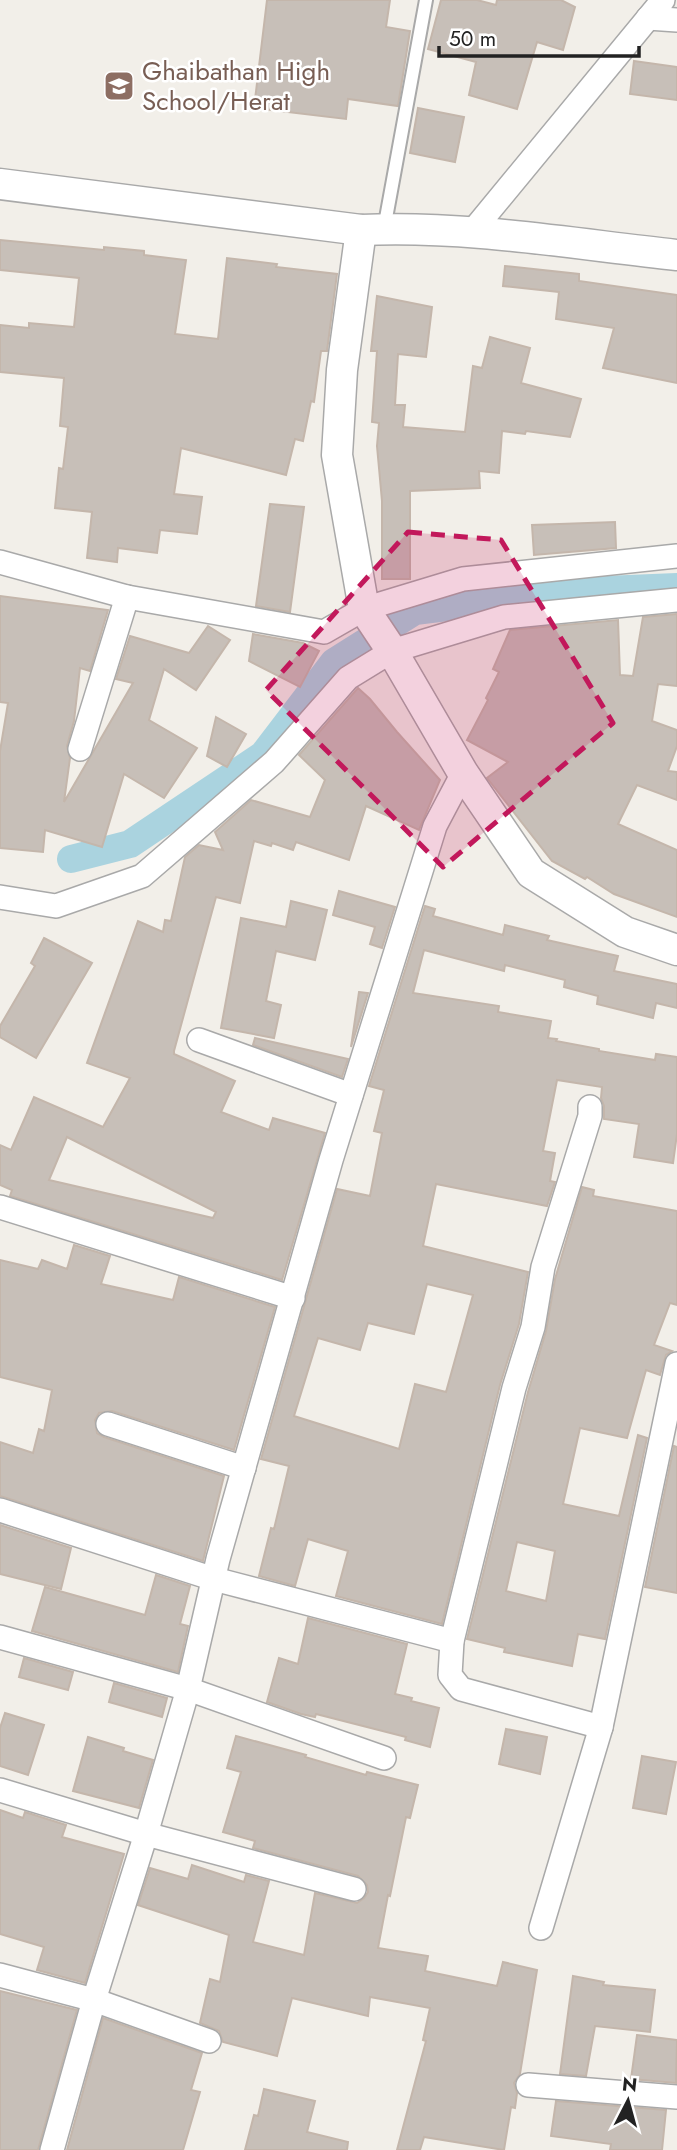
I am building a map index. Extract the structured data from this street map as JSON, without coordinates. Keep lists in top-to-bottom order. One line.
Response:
{"places":{"school or university":["Ghaibathan High School/Herat"]},"scale_bar":"50 m","north":"top"}
